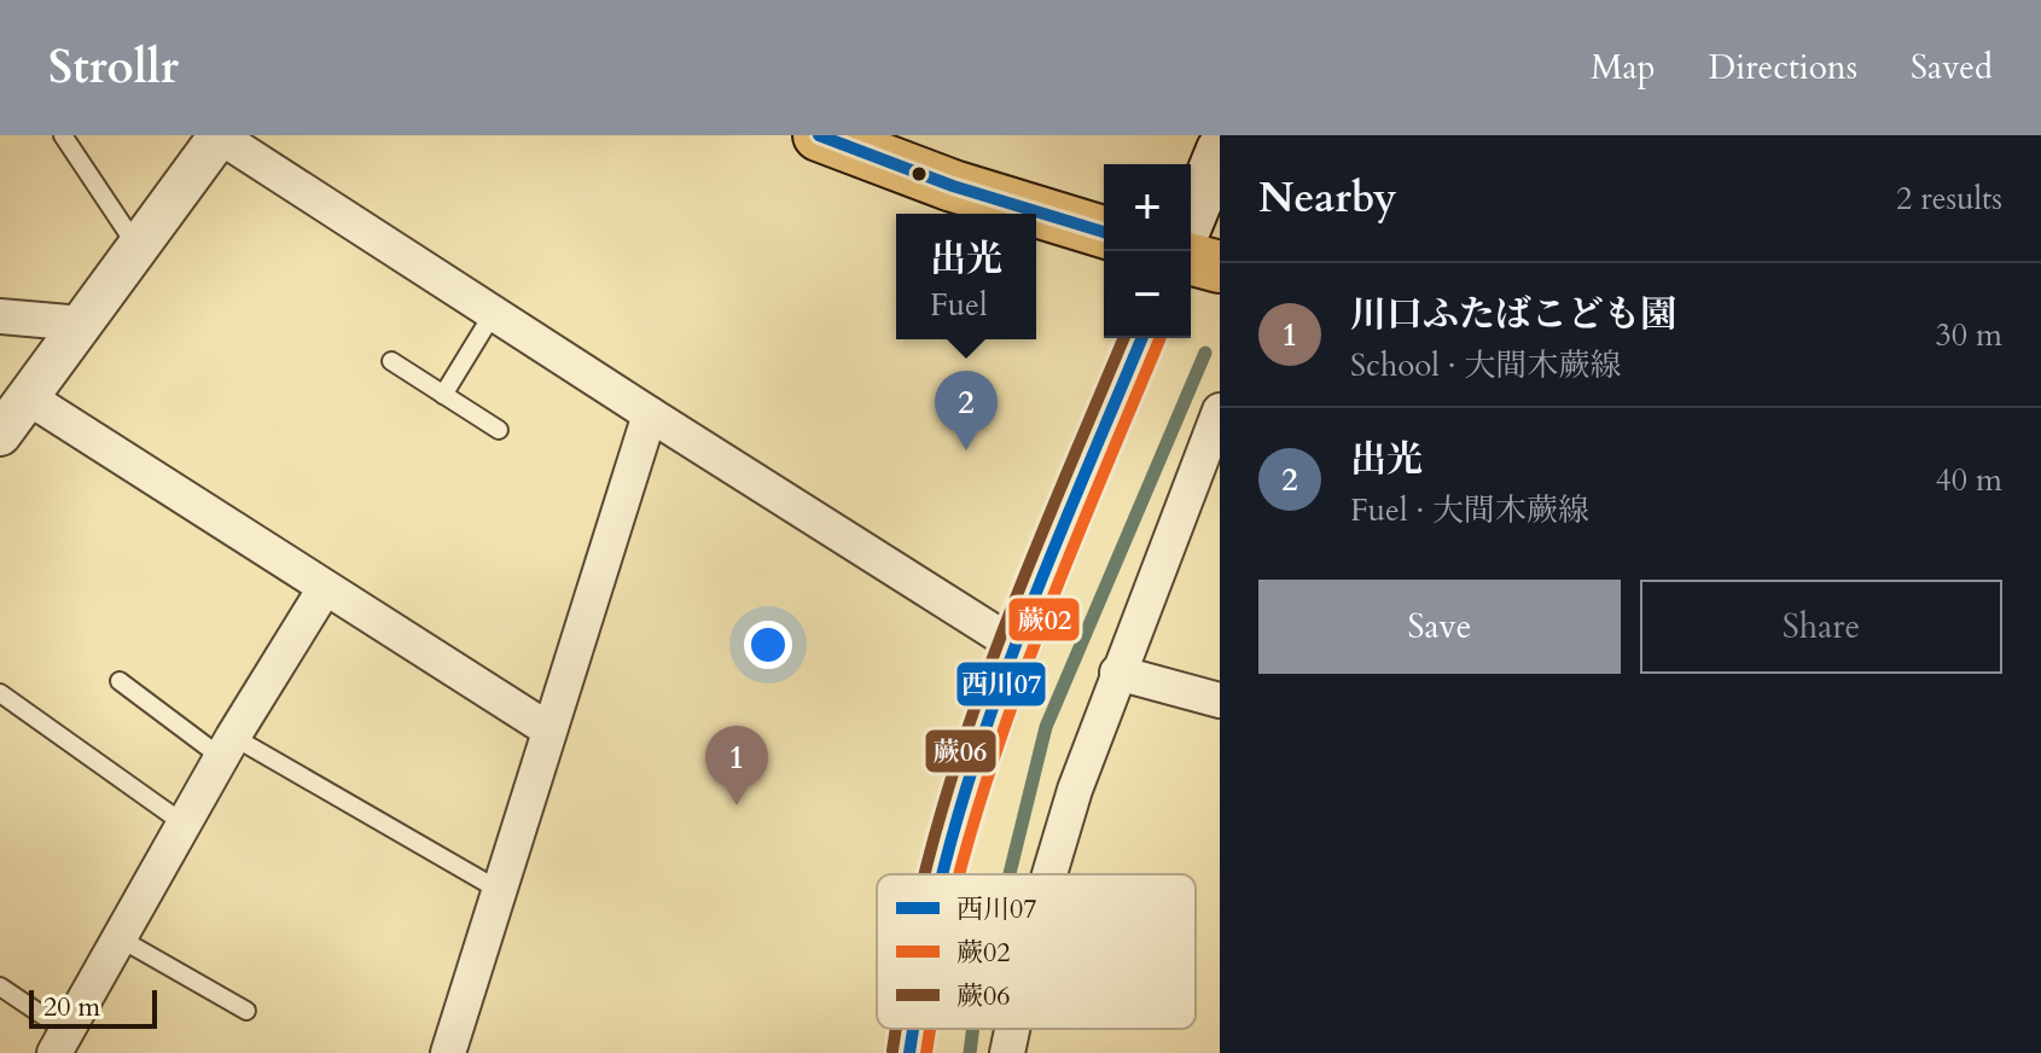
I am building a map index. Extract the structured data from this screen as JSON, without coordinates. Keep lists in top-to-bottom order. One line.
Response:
{"lines":["transit line 西川07","transit line 蕨02","transit line 蕨06"],"legend":["西川07","蕨02","蕨06"],"scale_bar":"20 m","page":{"header":"Strollr","nav":["Map","Directions","Saved"],"heading":["Nearby","2 results"],"map_buttons":["+","−"],"popup":["出光","Fuel"],"list":[{"mark":"1","name":"川口ふたばこども園","note":"School · 大間木蕨線","value":"30 m"},{"mark":"2","name":"出光","note":"Fuel · 大間木蕨線","value":"40 m"}],"pins":["2","1"],"buttons":["Save","Share"],"scale":"20 m"}}
